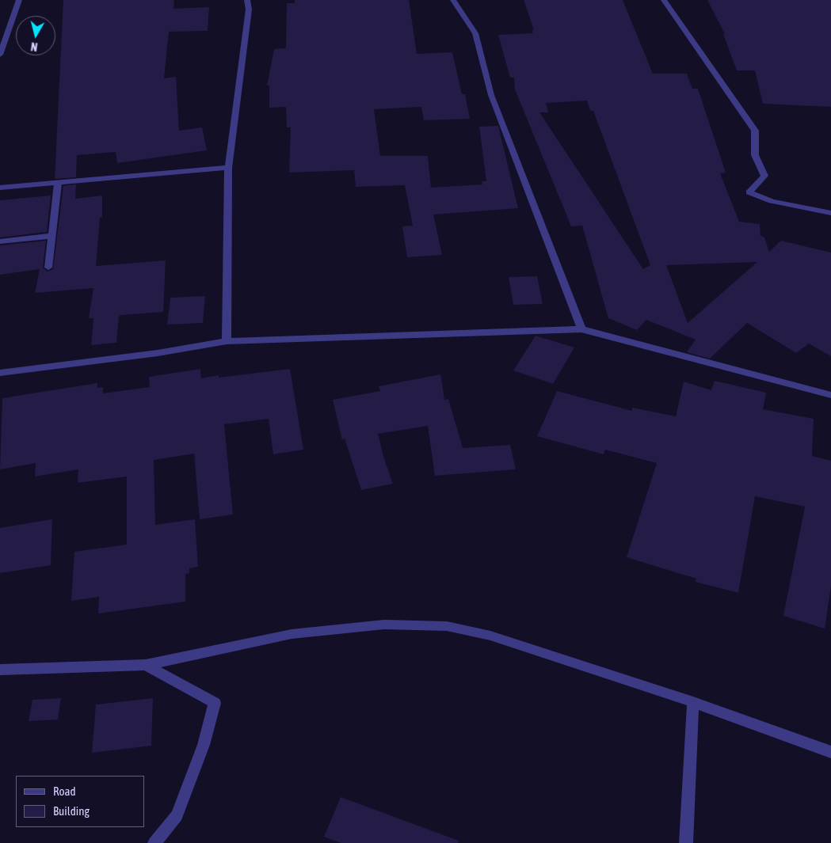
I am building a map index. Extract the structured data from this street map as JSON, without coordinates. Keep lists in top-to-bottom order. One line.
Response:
{"legend":["Road","Building"],"north":"bottom"}
